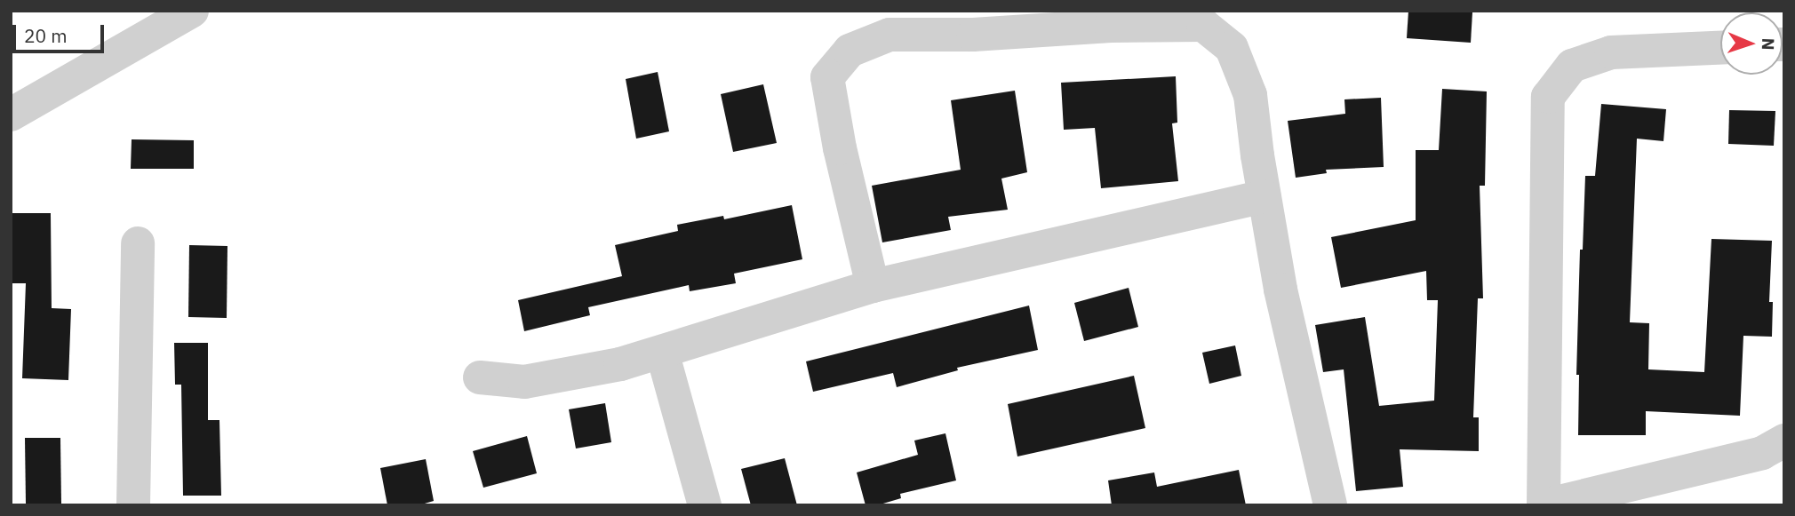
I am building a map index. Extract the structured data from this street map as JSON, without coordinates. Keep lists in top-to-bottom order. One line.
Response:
{"scale_bar":"20 m","north":"right"}
